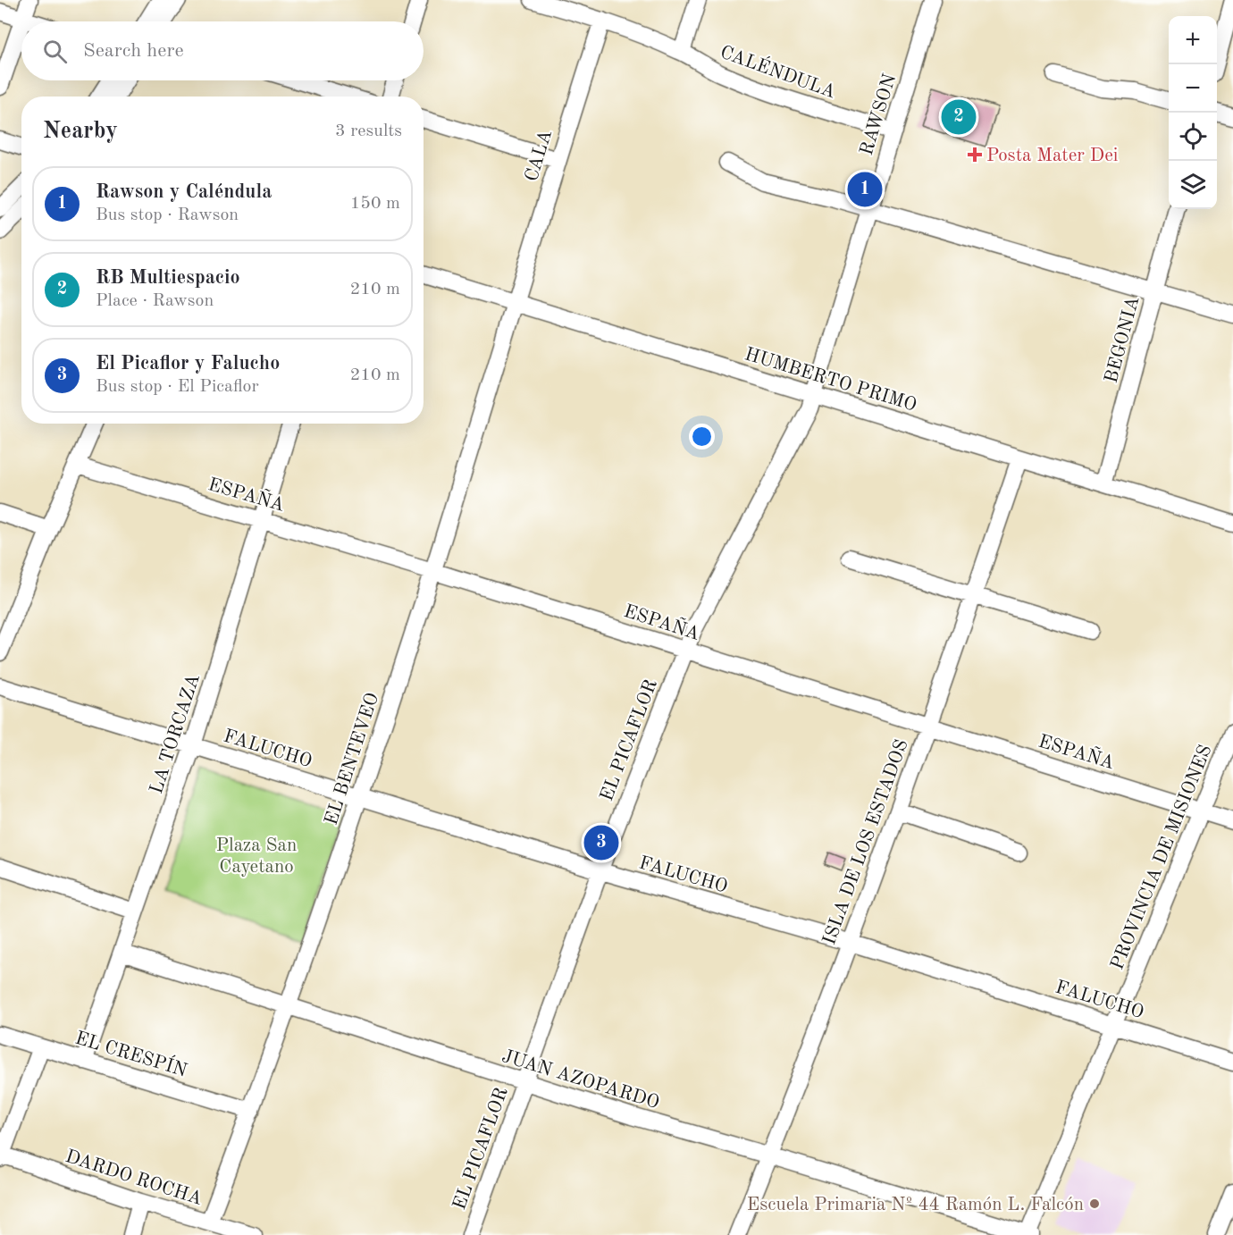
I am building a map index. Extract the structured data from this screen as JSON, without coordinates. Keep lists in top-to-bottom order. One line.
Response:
{"streets":{"street":["CALÉNDULA","RAWSON","CALA","BEGONIA","HUMBERTO PRIMO","ESPAÑA","LA TORCAZA","EL PICAFLOR","FALUCHO","EL BENTEVEO","ISLA DE LOS ESTADOS","PROVINCIA DE MISIONES","EL CRESPÍN","JUAN AZOPARDO","DARDO ROCHA"]},"crossings":[["CALÉNDULA","RAWSON"],["CALÉNDULA","CALA"],["RAWSON","HUMBERTO PRIMO"],["RAWSON","EL PICAFLOR"],["CALA","HUMBERTO PRIMO"],["CALA","EL BENTEVEO"],["BEGONIA","HUMBERTO PRIMO"],["HUMBERTO PRIMO","EL PICAFLOR"],["HUMBERTO PRIMO","EL BENTEVEO"],["HUMBERTO PRIMO","ISLA DE LOS ESTADOS"],["ESPAÑA","LA TORCAZA"],["ESPAÑA","EL PICAFLOR"],["ESPAÑA","EL BENTEVEO"],["ESPAÑA","ISLA DE LOS ESTADOS"],["ESPAÑA","PROVINCIA DE MISIONES"],["LA TORCAZA","FALUCHO"],["LA TORCAZA","EL CRESPÍN"],["LA TORCAZA","JUAN AZOPARDO"],["EL PICAFLOR","FALUCHO"],["EL PICAFLOR","JUAN AZOPARDO"],["FALUCHO","EL BENTEVEO"],["FALUCHO","ISLA DE LOS ESTADOS"],["FALUCHO","PROVINCIA DE MISIONES"],["EL BENTEVEO","EL CRESPÍN"],["EL BENTEVEO","JUAN AZOPARDO"],["EL BENTEVEO","DARDO ROCHA"],["ISLA DE LOS ESTADOS","JUAN AZOPARDO"],["PROVINCIA DE MISIONES","JUAN AZOPARDO"]],"parks":["Plaza San Cayetano"],"places":{"health":["Posta Mater Dei"],"other":["Escuela Primaria Nº 44 Ramón L. Falcón"]},"page":{"map_buttons":["+","−"],"search":"Search here","heading":["Nearby","3 results"],"pins":["2","1","3"],"list":[{"mark":"1","name":"Rawson y Caléndula","note":"Bus stop · Rawson","value":"150 m"},{"mark":"2","name":"RB Multiespacio","note":"Place · Rawson","value":"210 m"},{"mark":"3","name":"El Picaflor y Falucho","note":"Bus stop · El Picaflor","value":"210 m"}]}}
